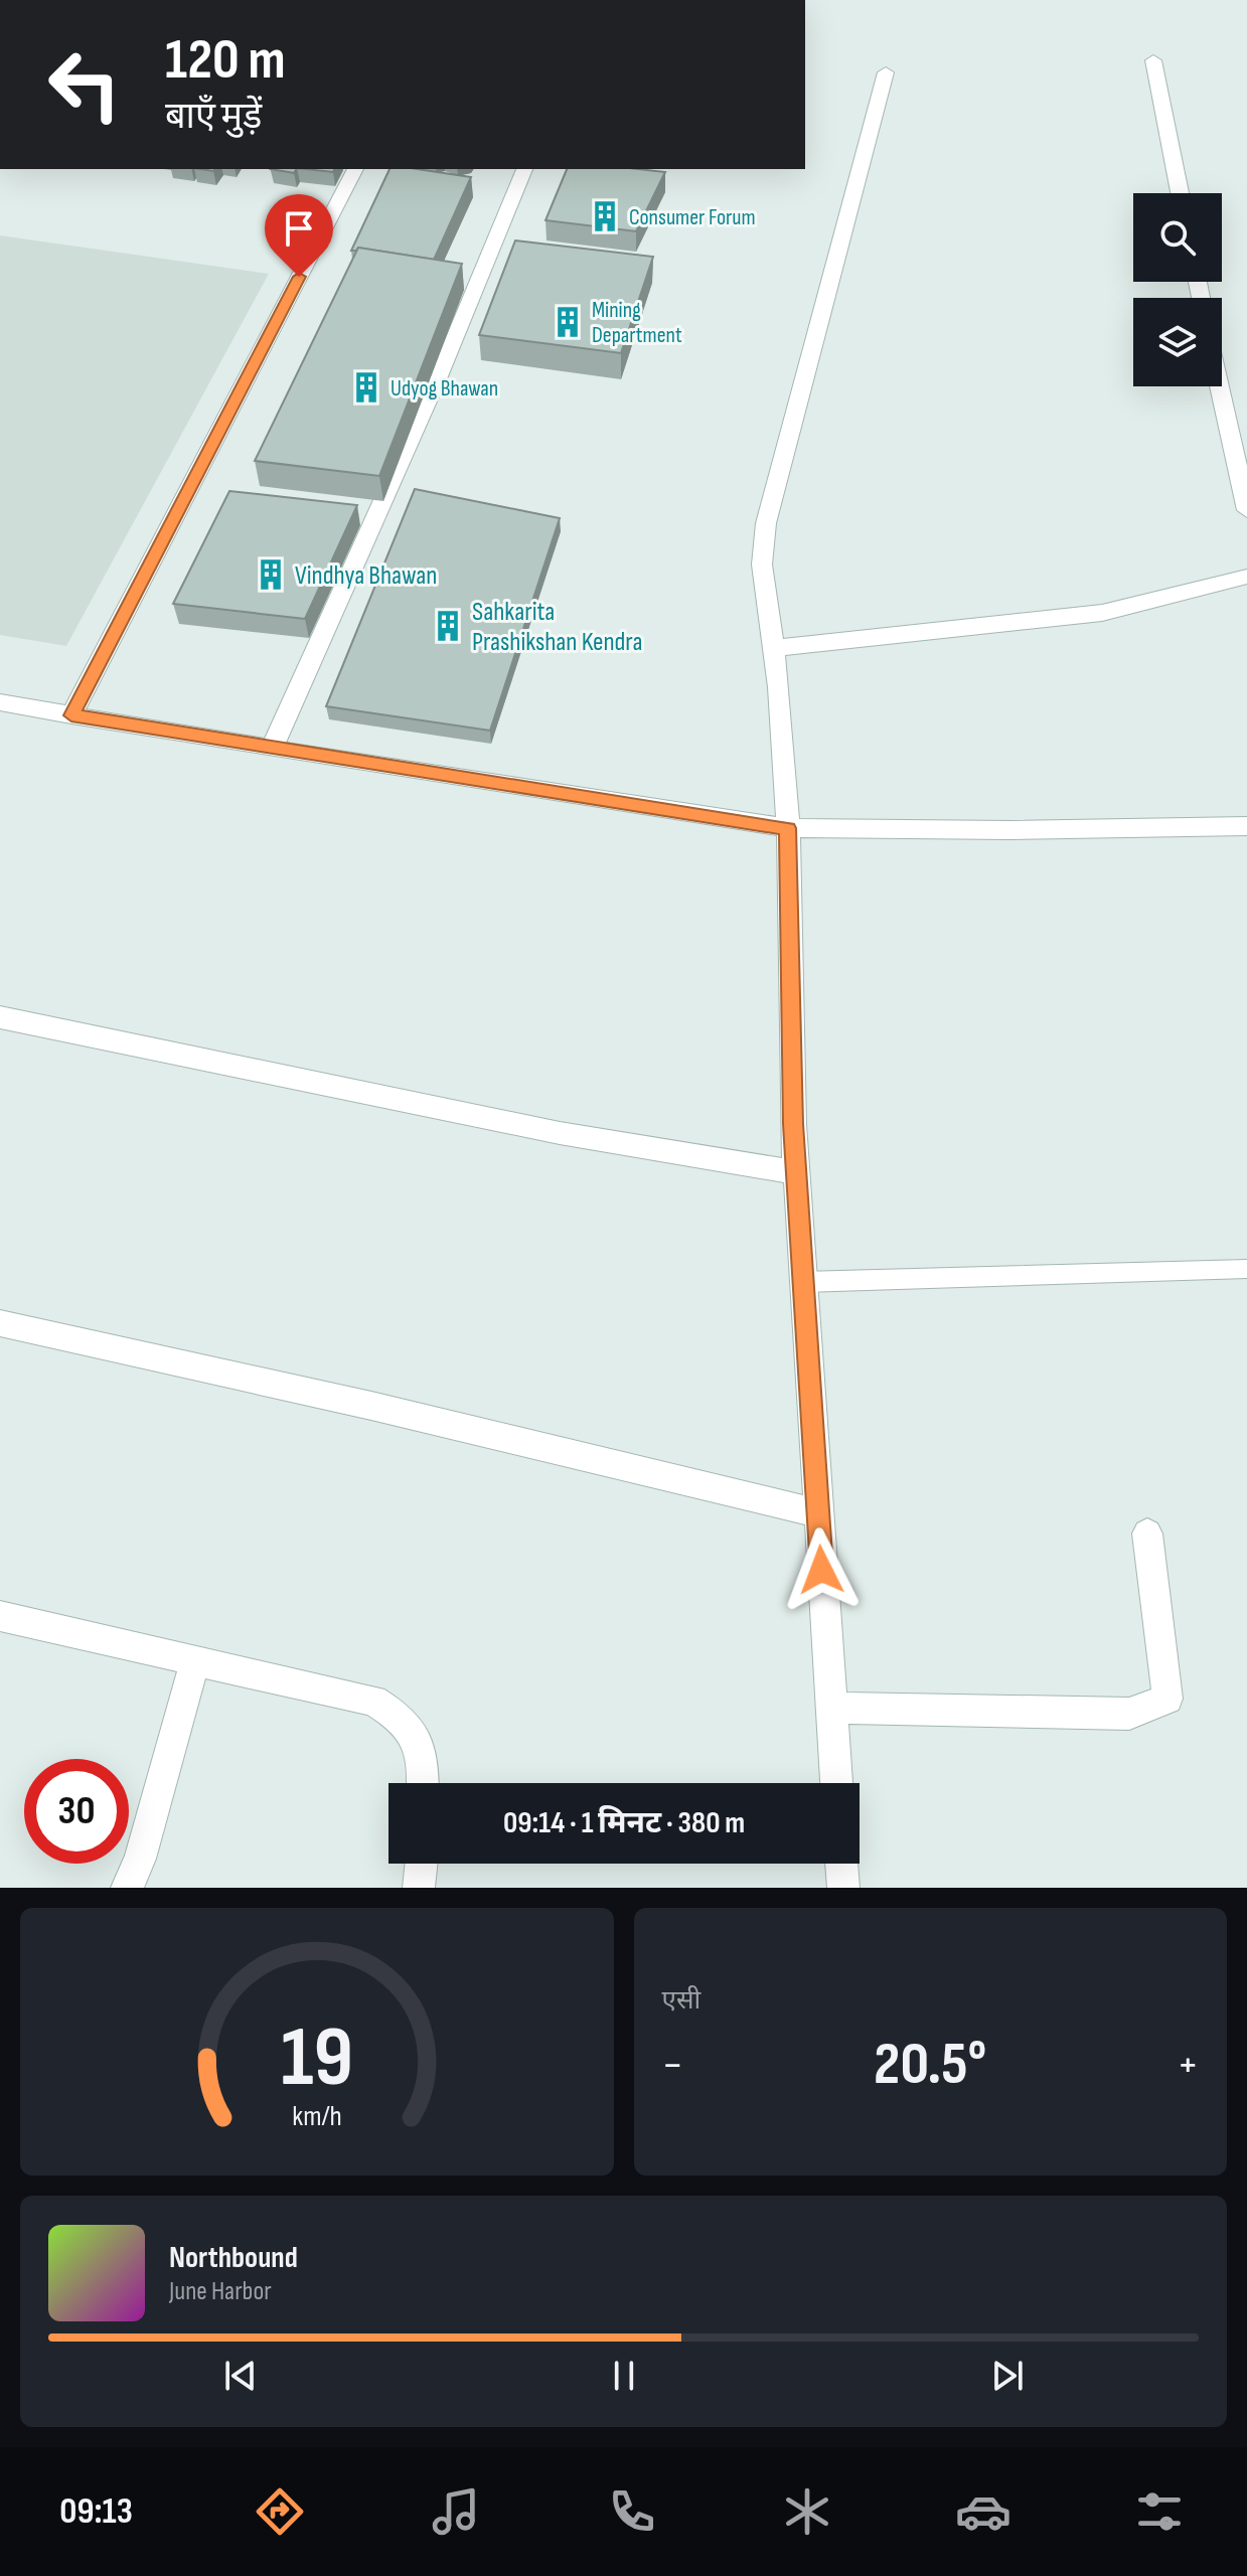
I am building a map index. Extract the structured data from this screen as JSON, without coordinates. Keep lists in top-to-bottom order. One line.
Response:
{"places":{"building":["Consumer Forum","Mining Department","Udyog Bhawan","Vindhya Bhawan","Sahkarita Prashikshan Kendra"]},"page":{"turn":["120 m","बाएँ मुड़ें"],"limit":"30","trip":"09:14 · 1 मिनट · 380 m","tile":"एसी","heat":["−","20.5°","+"],"song":["Northbound","June Harbor"],"tabs":"09:13","gauge":["19","km/h"]}}
